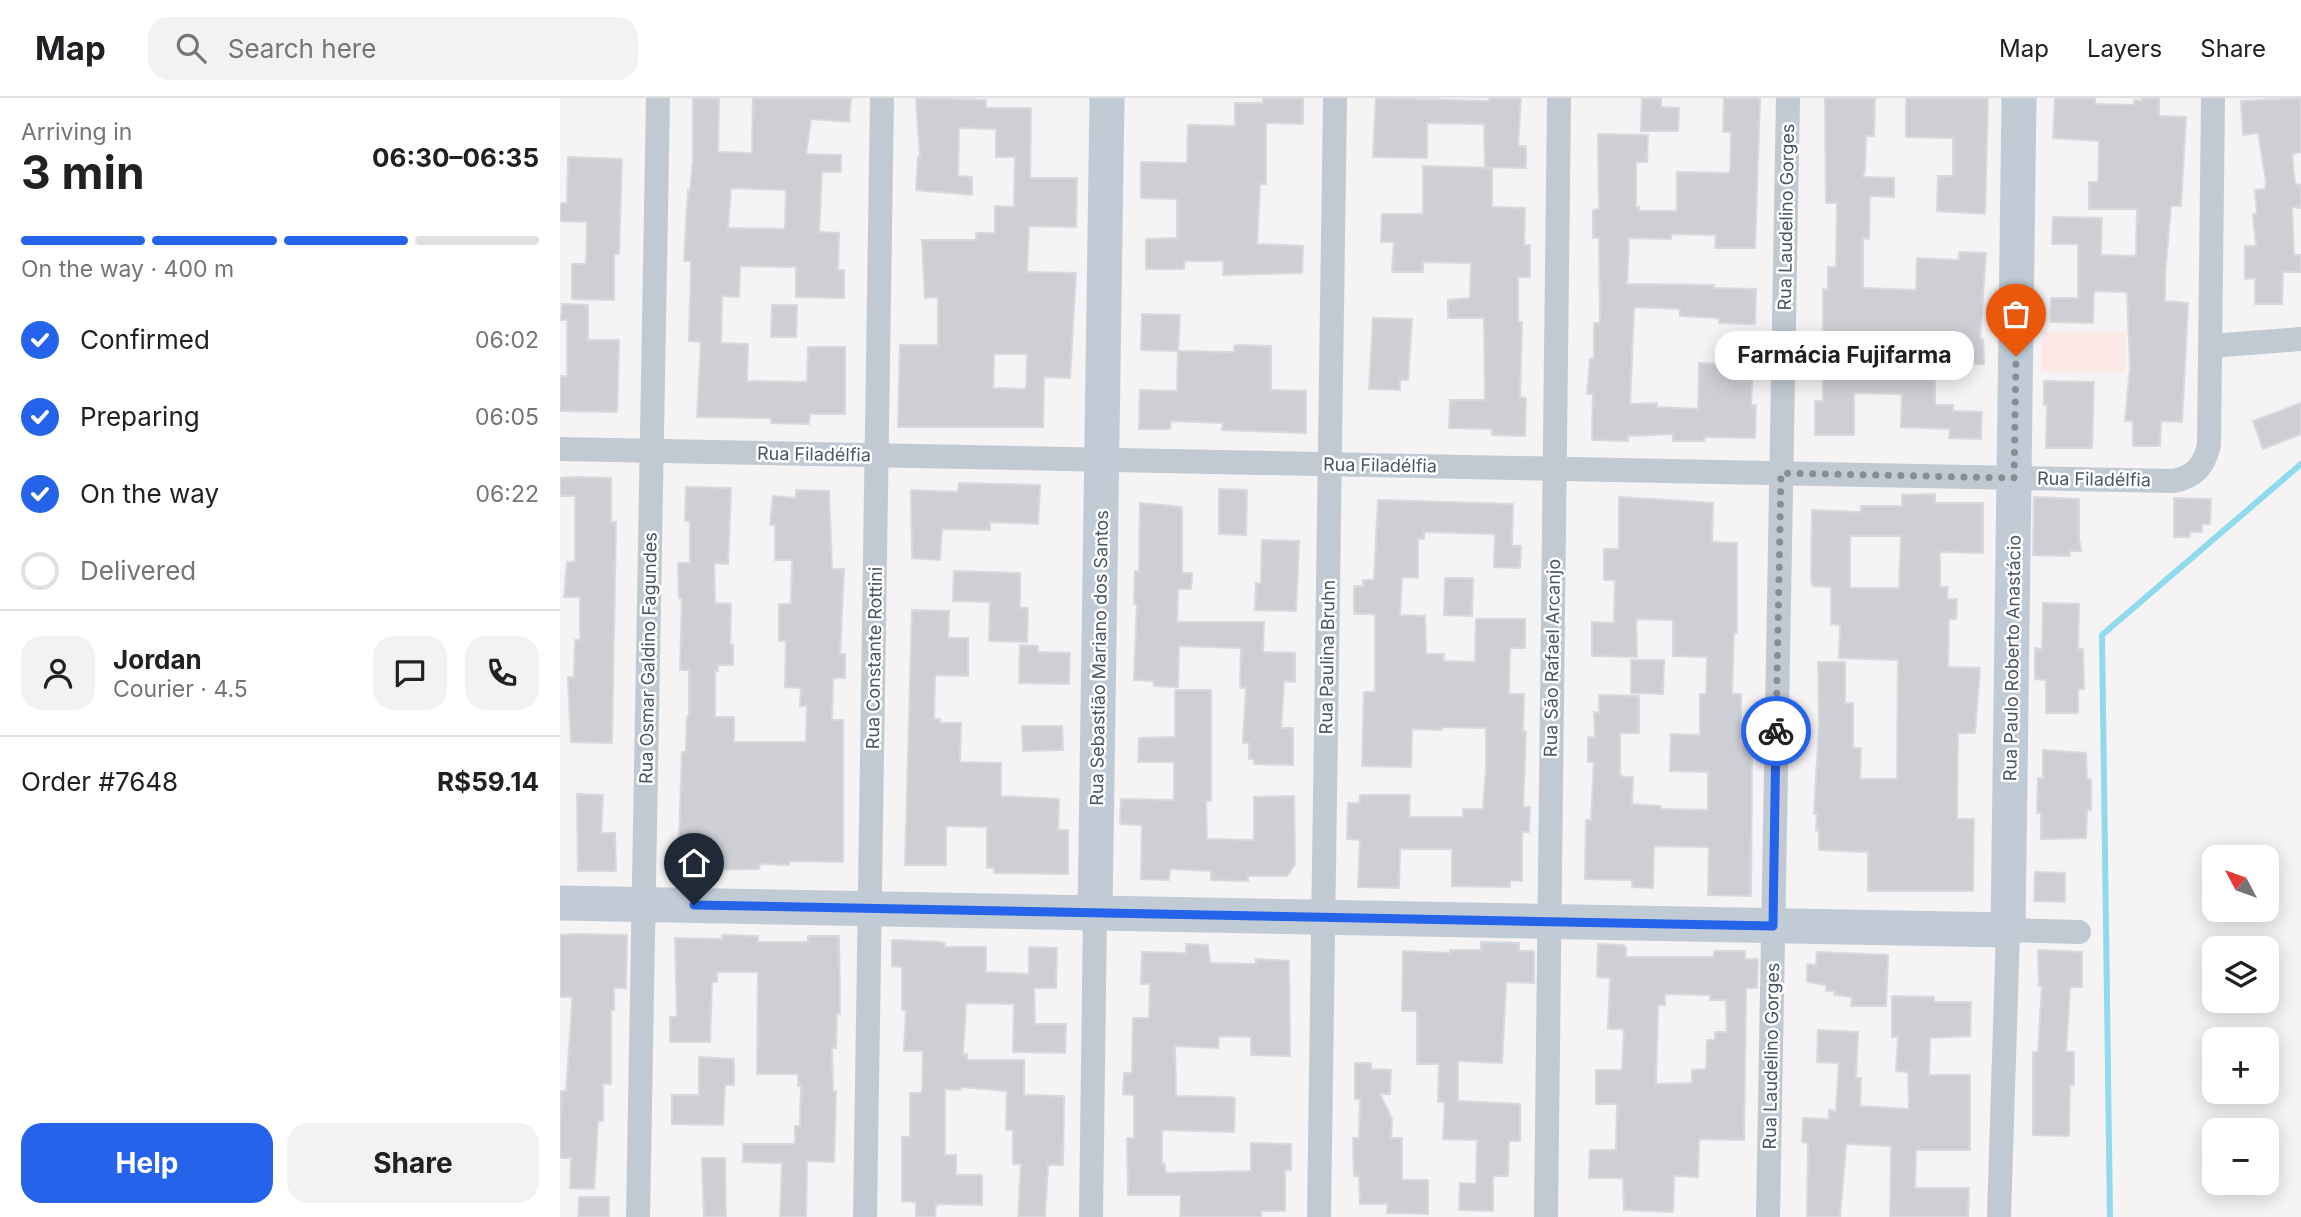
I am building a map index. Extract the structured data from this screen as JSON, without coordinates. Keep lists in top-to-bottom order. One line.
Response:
{"streets":{"street":["Rua Laudelino Gorges","Rua Filadélfia","Rua Paulina Bruhn","Rua Osmar Galdino Fagundes","Rua Constante Rottini","Rua Sebastião Mariano dos Santos","Rua São Rafael Arcanjo","Rua Paulo Roberto Anastácio"]},"crossings":[["Rua Laudelino Gorges","Rua Filadélfia"],["Rua Filadélfia","Rua Paulina Bruhn"],["Rua Filadélfia","Rua Osmar Galdino Fagundes"],["Rua Filadélfia","Rua Constante Rottini"],["Rua Filadélfia","Rua Sebastião Mariano dos Santos"],["Rua Filadélfia","Rua São Rafael Arcanjo"],["Rua Filadélfia","Rua Paulo Roberto Anastácio"]],"places":["Farmácia Fujifarma"],"north":"top left","page":{"header":"Map","search":"Search here","nav":["Map","Layers","Share"],"heading":["3 min","Arriving in","06:30–06:35"],"panel":["Jordan","Courier · 4.5","Order #7648","R$59.14"],"bar":"On the way · 400 m","list":[["Confirmed","06:02"],["Preparing","06:05"],["On the way","06:22"],"Delivered"],"bubble":"Farmácia Fujifarma","map_buttons":["+","−"],"buttons":["Help","Share"]}}
